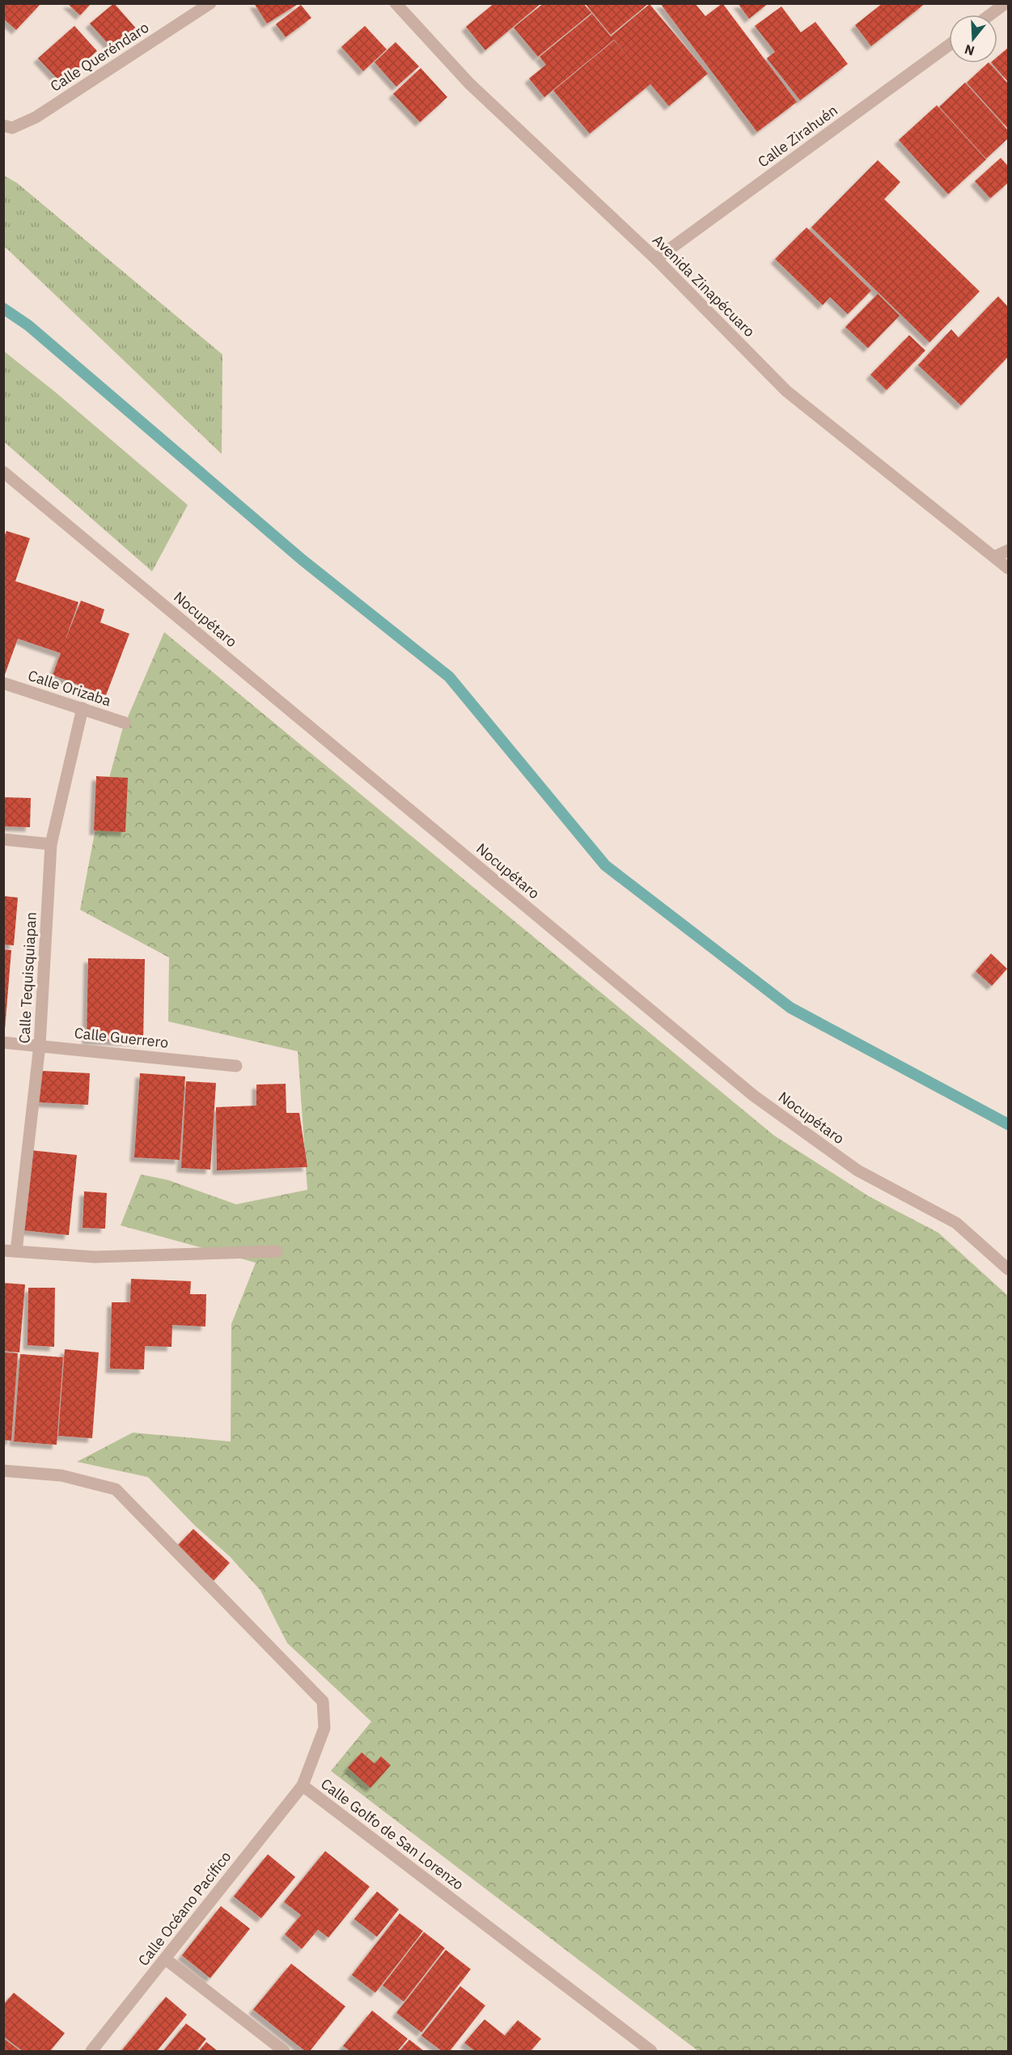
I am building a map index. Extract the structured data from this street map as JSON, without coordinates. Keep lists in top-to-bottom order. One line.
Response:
{"streets":{"street":["Calle Queréndaro","Calle Zirahuén","Avenida Zinapécuaro","Nocupétaro","Calle Orizaba","Calle Tequisquiapan","Calle Guerrero","Calle Golfo de San Lorenzo","Calle Océano Pacífico"]},"crossings":[["Calle Zirahuén","Avenida Zinapécuaro"],["Calle Orizaba","Calle Tequisquiapan"],["Calle Tequisquiapan","Calle Guerrero"],["Calle Golfo de San Lorenzo","Calle Océano Pacífico"]],"north":"bottom"}
